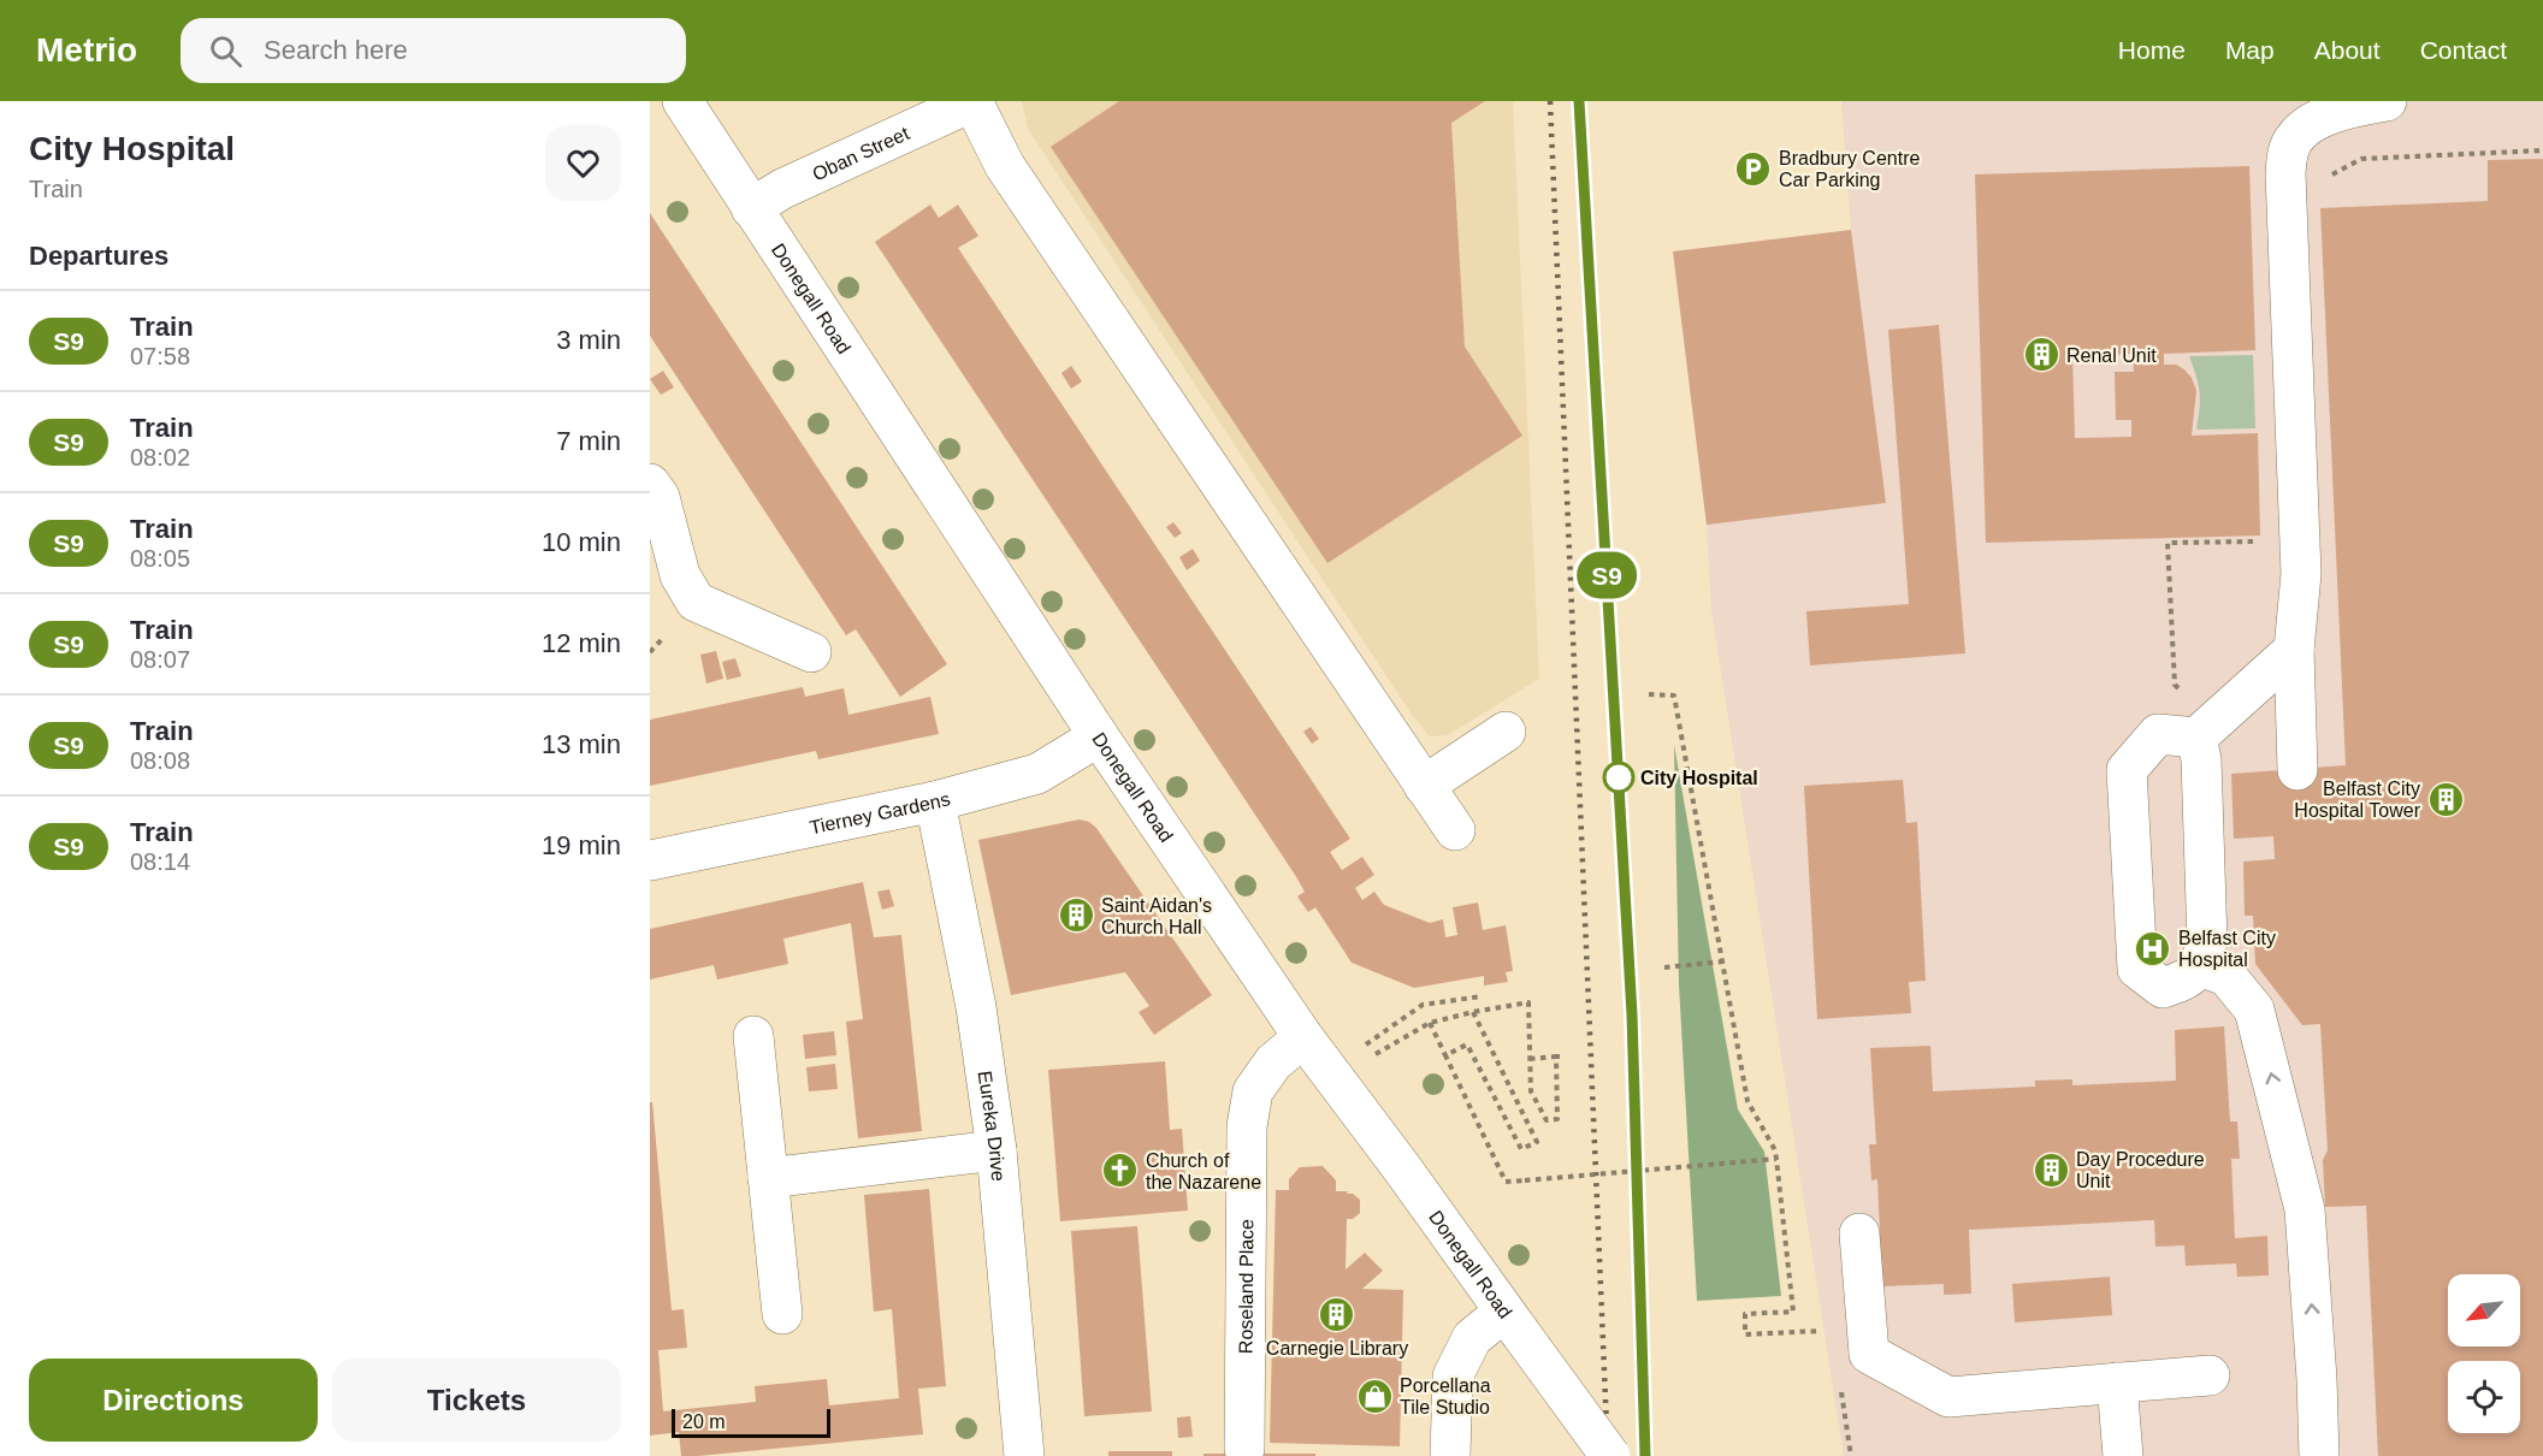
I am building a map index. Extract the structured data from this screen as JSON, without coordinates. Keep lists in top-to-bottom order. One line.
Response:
{"streets":{"street":["Oban Street","Donegall Road","Tierney Gardens","Eureka Drive","Roseland Place"]},"crossings":[["Oban Street","Donegall Road"],["Donegall Road","Tierney Gardens"],["Donegall Road","Roseland Place"],["Tierney Gardens","Eureka Drive"]],"places":{"parking":["Bradbury Centre Car Parking"],"building":["Renal Unit","Belfast City Hospital Tower","Saint Aidan's Church Hall","Day Procedure Unit","Carnegie Library"],"other":["City Hospital"],"hospital":["Belfast City Hospital"],"church":["Church of the Nazarene"],"shop":["Porcellana Tile Studio"]},"scale_bar":"20 m","north":"bottom left","page":{"header":"Metrio","search":"Search here","nav":["Home","Map","About","Contact"],"heading":[["City Hospital","Train"],"Departures"],"on_map":"S9","list":[{"mark":"S9","name":"Train","note":"07:58","value":"3 min"},{"mark":"S9","name":"Train","note":"08:02","value":"7 min"},{"mark":"S9","name":"Train","note":"08:05","value":"10 min"},{"mark":"S9","name":"Train","note":"08:07","value":"12 min"},{"mark":"S9","name":"Train","note":"08:08","value":"13 min"},{"mark":"S9","name":"Train","note":"08:14","value":"19 min"}],"buttons":["Directions","Tickets"],"scale":"20 m"}}
